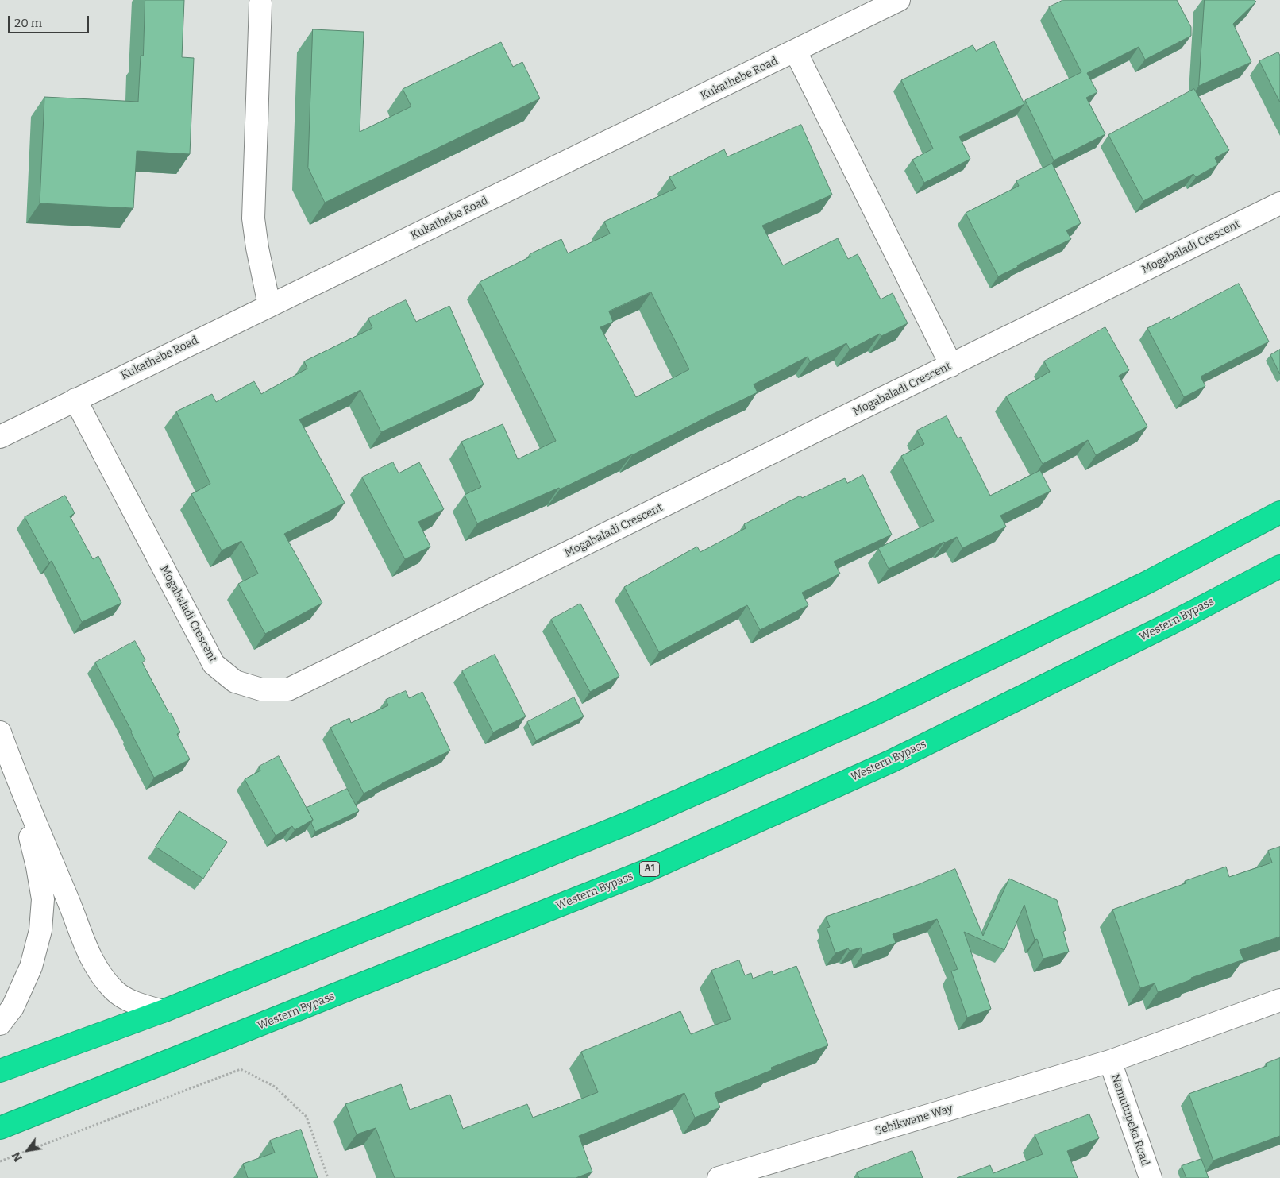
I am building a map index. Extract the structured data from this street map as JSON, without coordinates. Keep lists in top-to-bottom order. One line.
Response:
{"streets":{"highway":["Western Bypass","A1"],"street":["Kukathebe Road","Mogabaladi Crescent","Sebikwane Way","Namutupeka Road"]},"crossings":[["Kukathebe Road","Mogabaladi Crescent"],["Sebikwane Way","Namutupeka Road"]],"scale_bar":"20 m","north":"bottom left"}
